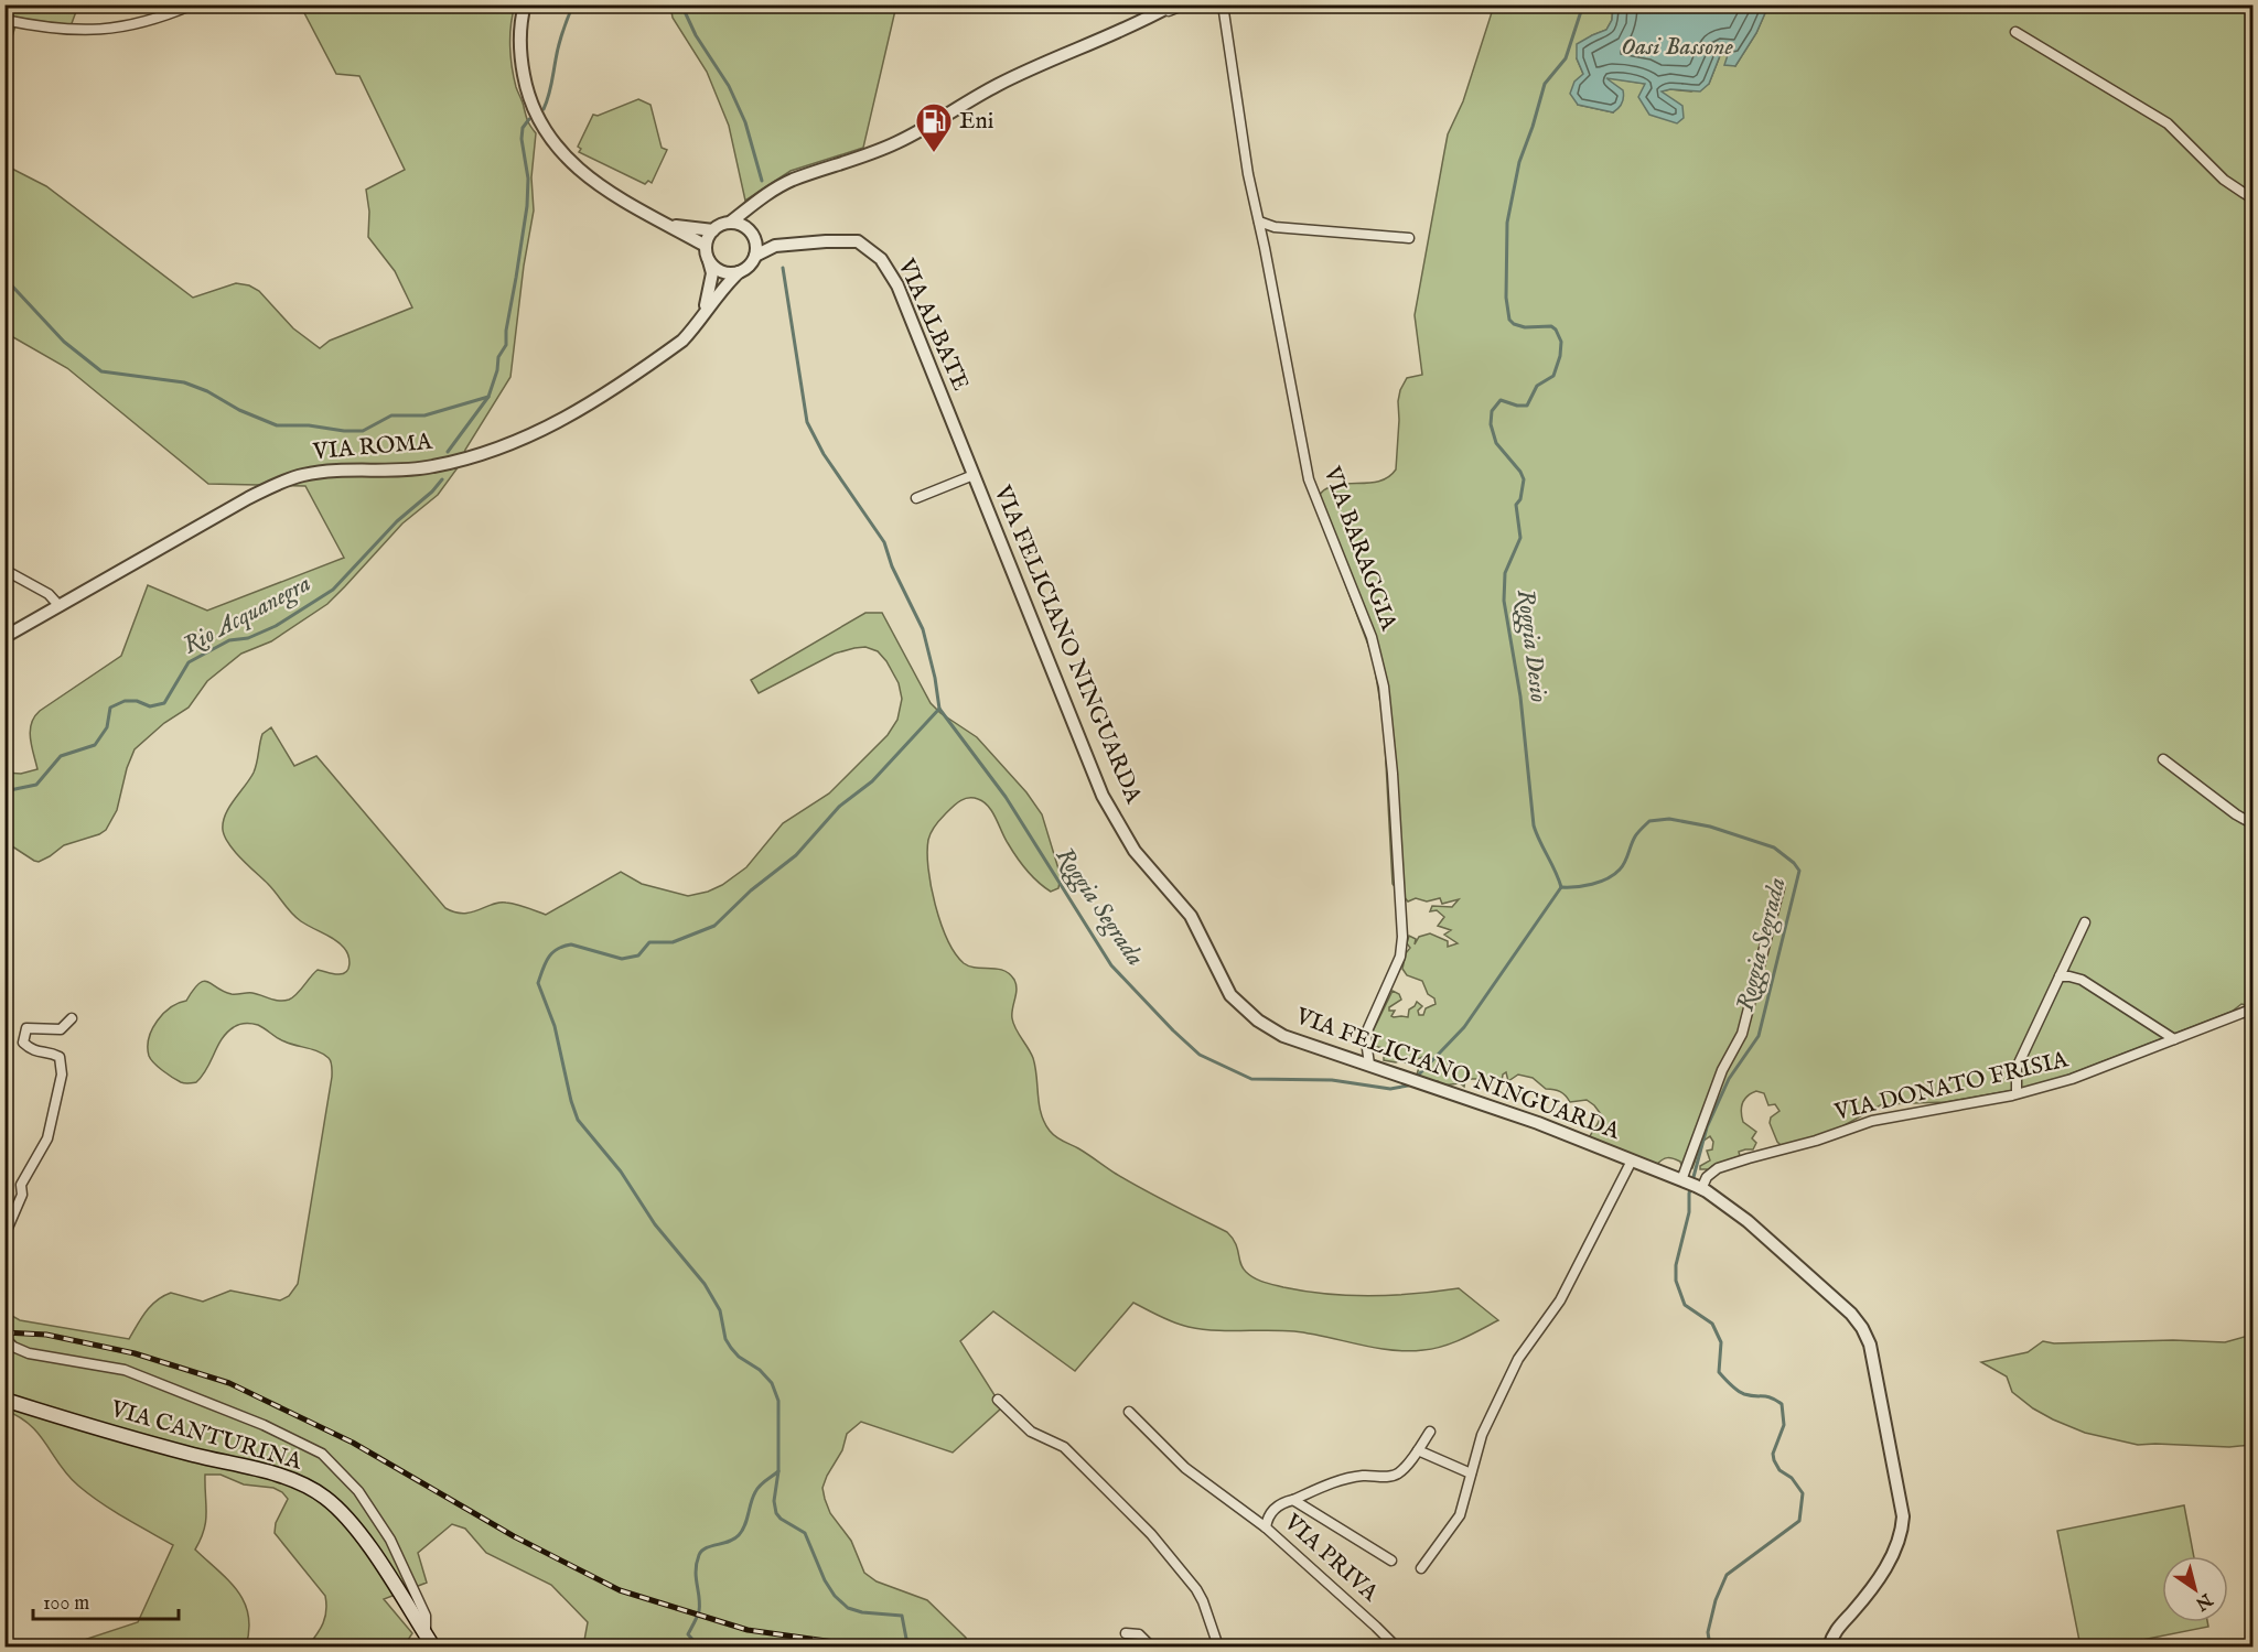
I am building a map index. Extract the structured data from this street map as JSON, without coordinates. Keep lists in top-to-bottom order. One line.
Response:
{"streets":{"main road":["VIA CANTURINA"],"street":["VIA ALBATE","VIA ROMA","VIA BARAGGIA","VIA FELICIANO NINGUARDA","VIA DONATO FRISIA","VIA PRIVA"]},"crossings":[["VIA ALBATE","VIA ROMA"],["VIA ALBATE","VIA FELICIANO NINGUARDA"],["VIA BARAGGIA","VIA FELICIANO NINGUARDA"],["VIA FELICIANO NINGUARDA","VIA DONATO FRISIA"]],"water":["Oasi Bassone","Rio Acquanegra","Roggia Desio","Roggia Segrada"],"places":{"fuel station":["Eni"]},"scale_bar":"100 m","north":"bottom right"}
